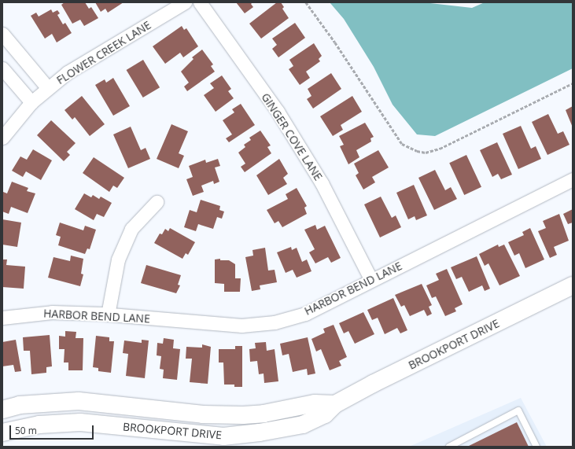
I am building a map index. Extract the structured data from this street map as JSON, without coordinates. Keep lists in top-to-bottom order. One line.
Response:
{"streets":{"street":["FLOWER CREEK LANE","GINGER COVE LANE","HARBOR BEND LANE","BROOKPORT DRIVE"]},"crossings":[["GINGER COVE LANE","HARBOR BEND LANE"]],"scale_bar":"50 m"}
